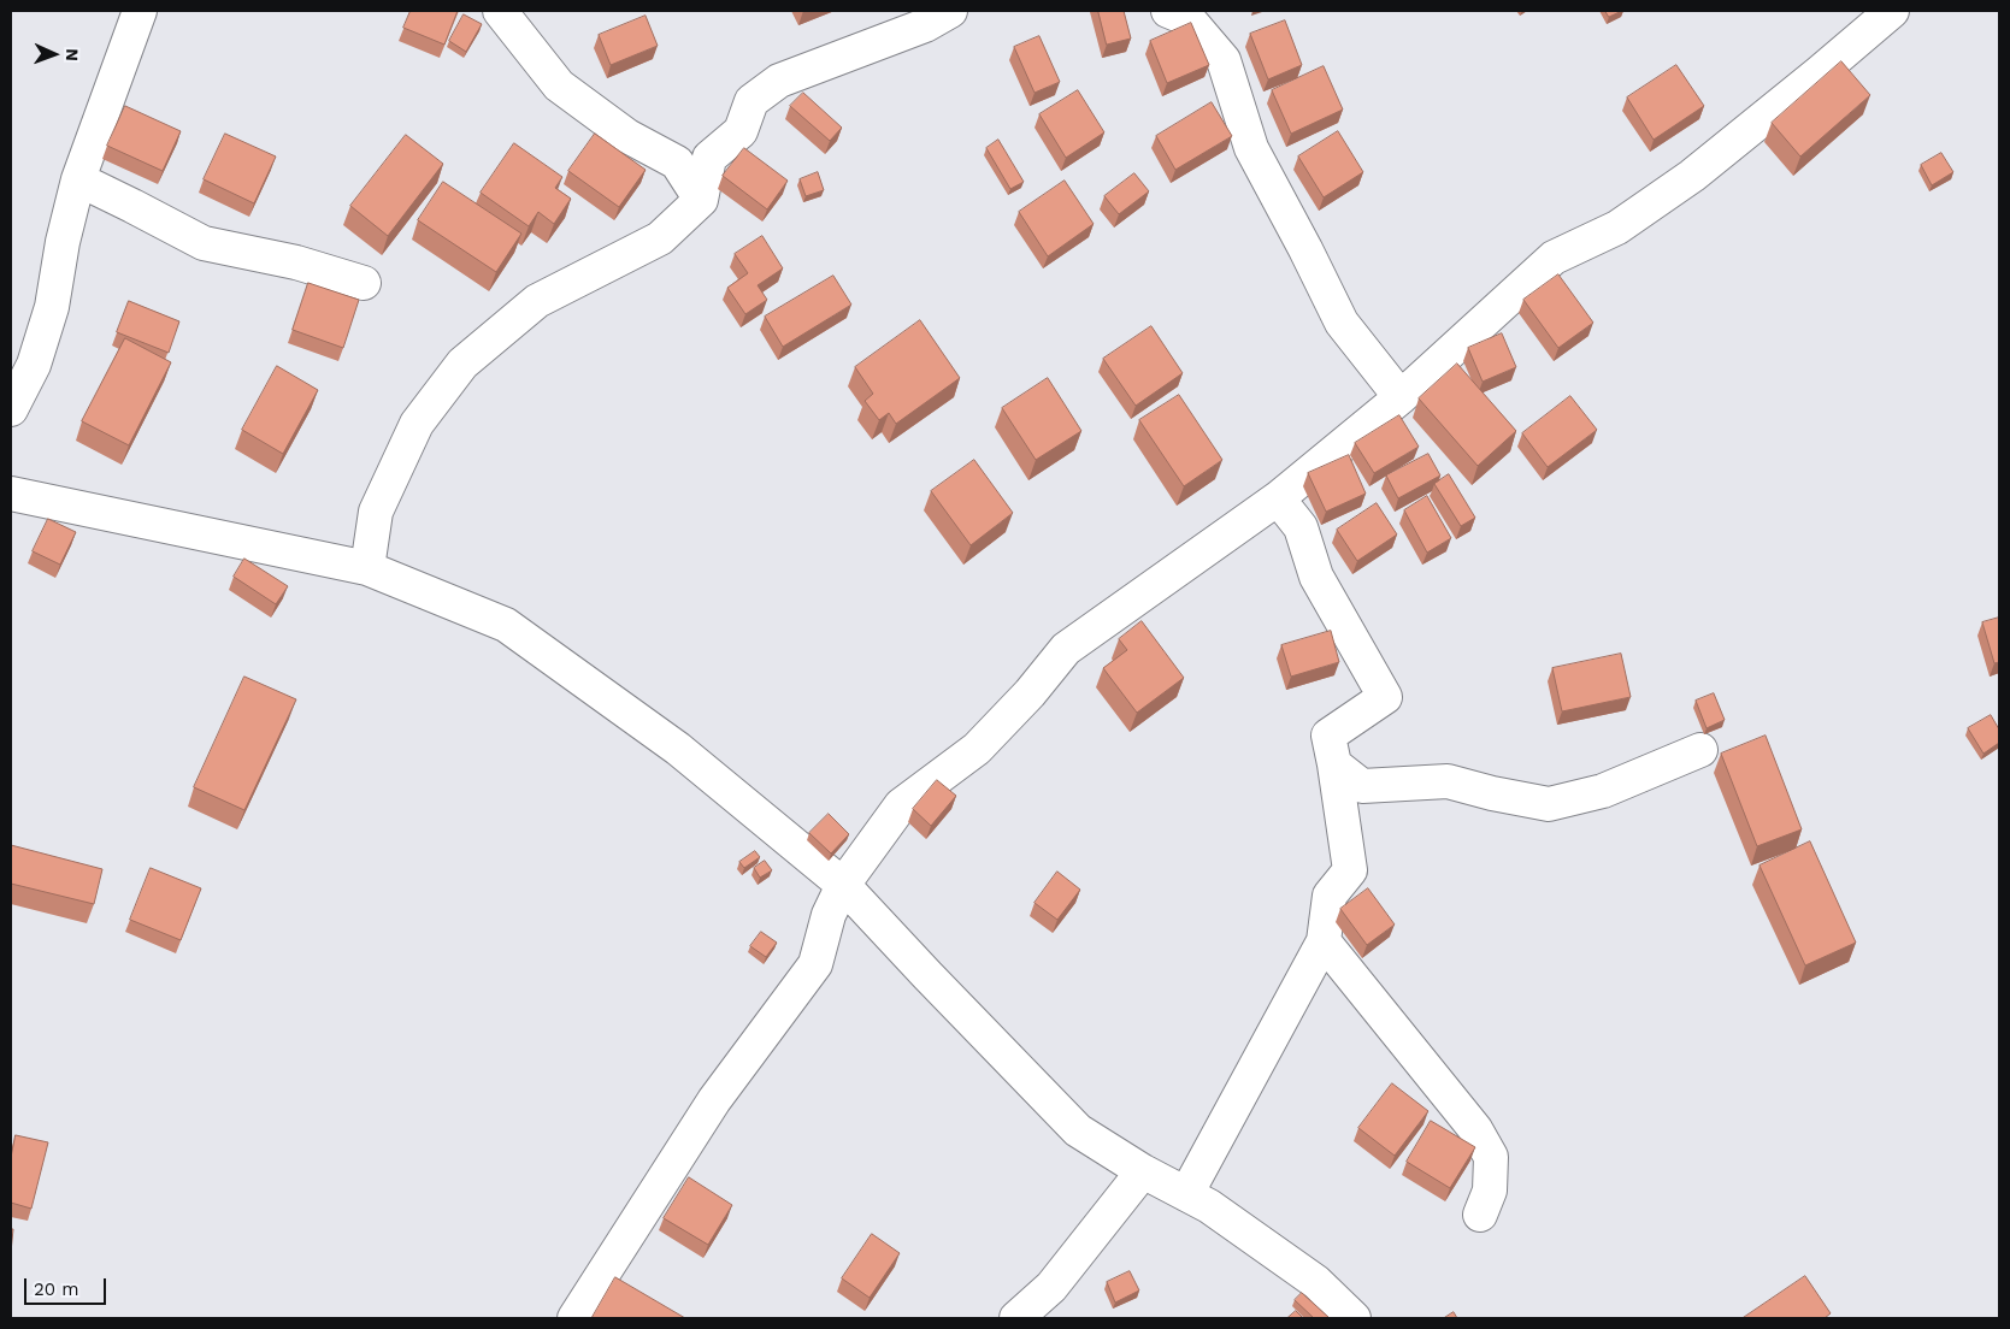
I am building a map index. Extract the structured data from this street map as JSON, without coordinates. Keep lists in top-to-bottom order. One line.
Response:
{"scale_bar":"20 m","north":"right"}
